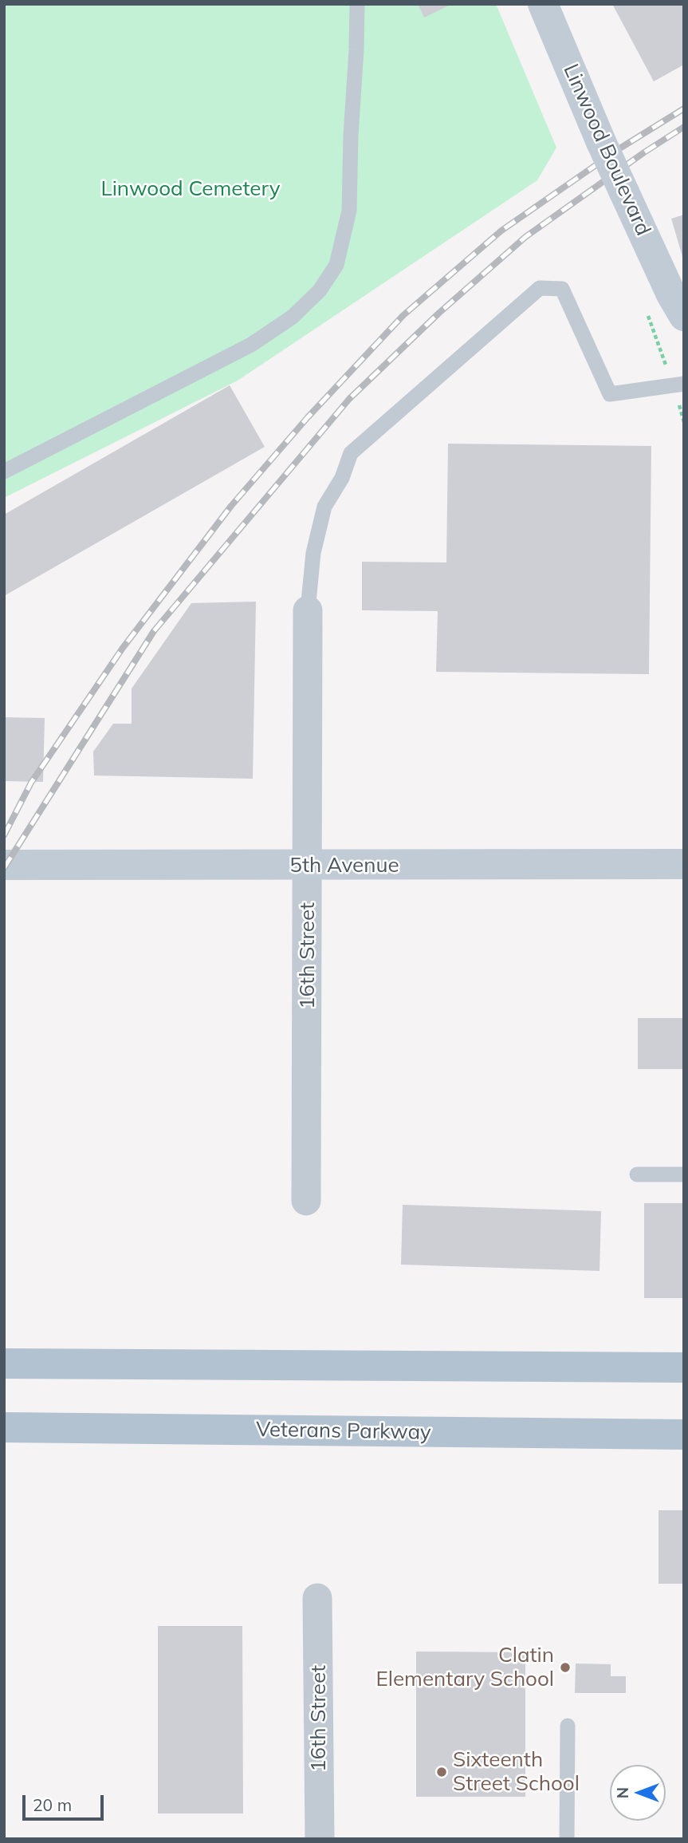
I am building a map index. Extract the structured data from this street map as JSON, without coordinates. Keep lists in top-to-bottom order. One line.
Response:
{"streets":{"main road":["Veterans Parkway"],"street":["Linwood Boulevard","5th Avenue","16th Street"]},"crossings":[["5th Avenue","16th Street"]],"parks":["Linwood Cemetery"],"places":["Clatin Elementary School","Sixteenth Street School"],"scale_bar":"20 m","north":"left"}
